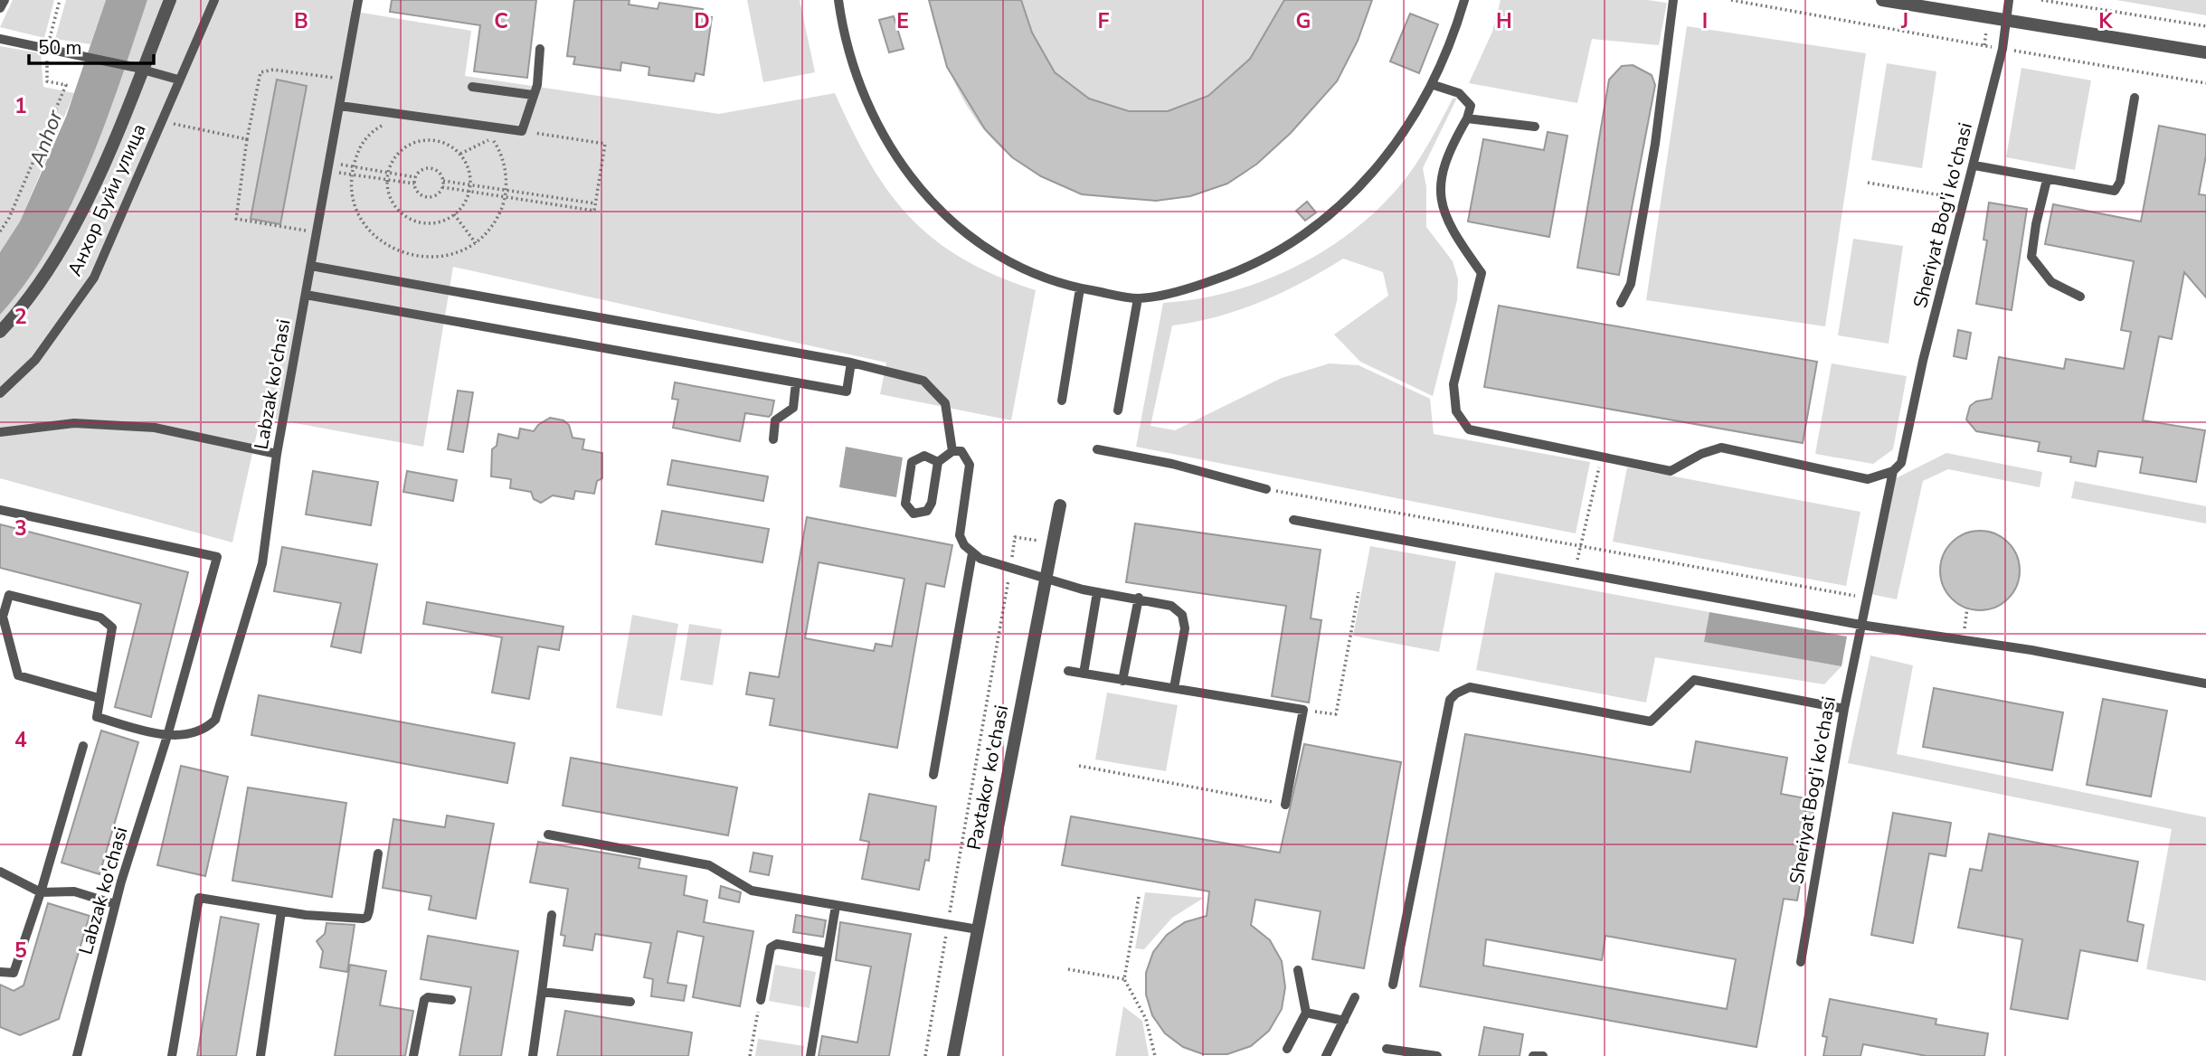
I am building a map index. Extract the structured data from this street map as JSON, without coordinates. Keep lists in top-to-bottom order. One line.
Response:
{"streets":{"street":["Paxtakor ko'chasi"],"lane":["Анхор Буйи улица","Sheriyat Bog'i ko'chasi","Labzak ko'chasi"]},"water":["Anhor"],"scale_bar":"50 m","grid":{"columns":["B","C","D","E","F","G","H","I","J","K"],"rows":["1","2","3","4","5"]}}
